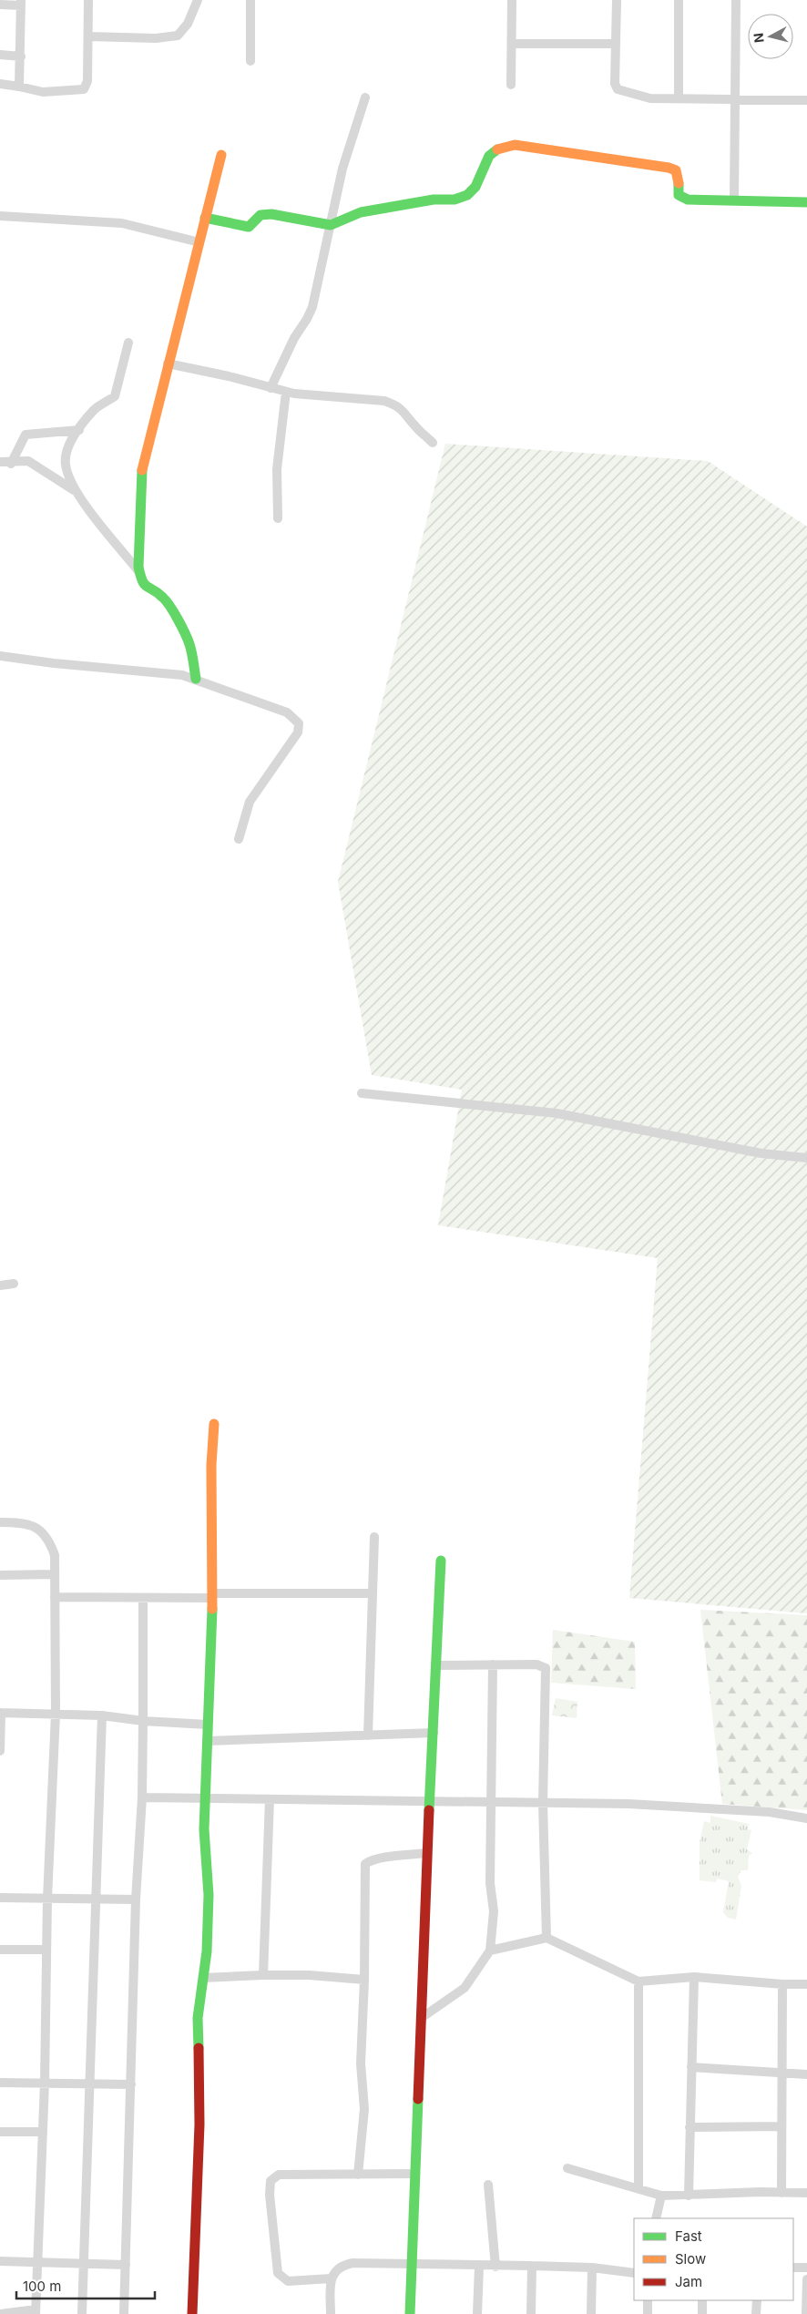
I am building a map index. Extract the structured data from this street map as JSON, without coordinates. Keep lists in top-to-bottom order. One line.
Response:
{"legend":["Fast","Slow","Jam"],"scale_bar":"100 m","north":"left"}
